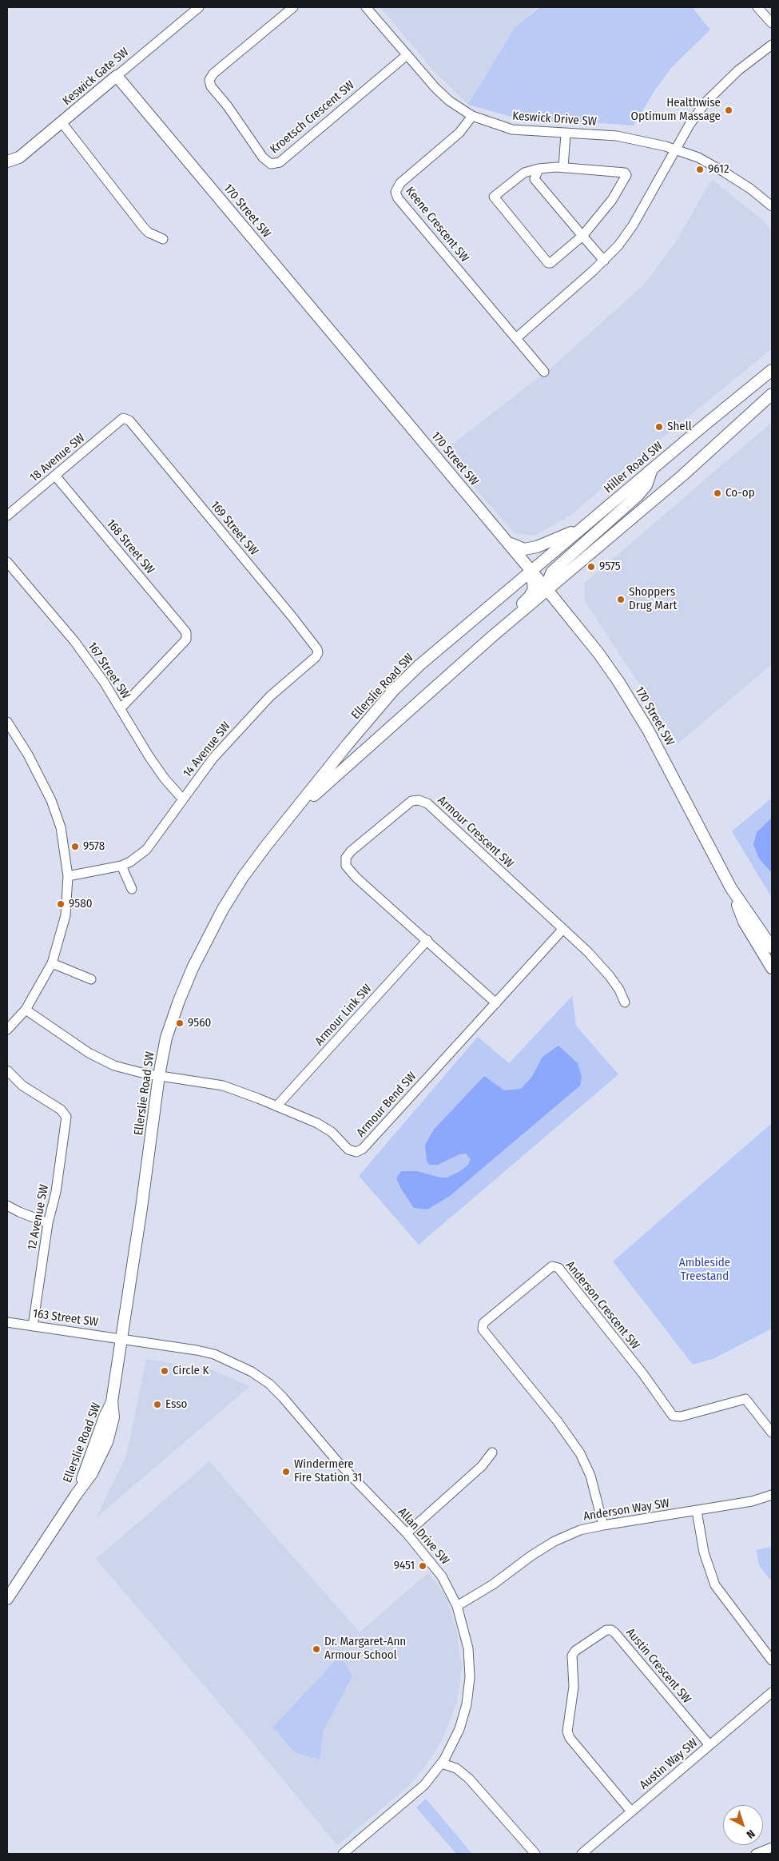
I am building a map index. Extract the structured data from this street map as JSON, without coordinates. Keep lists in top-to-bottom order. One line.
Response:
{"streets":{"main road":["Keswick Gate SW","170 Street SW","Hiller Road SW","Ellerslie Road SW"],"street":["Kroetsch Crescent SW","Keswick Drive SW","Keene Crescent SW","18 Avenue SW","169 Street SW","168 Street SW","167 Street SW","14 Avenue SW","Armour Crescent SW","Armour Link SW","Armour Bend SW","12 Avenue SW","Anderson Crescent SW","163 Street SW","Anderson Way SW","Allan Drive SW","Austin Crescent SW","Austin Way SW"]},"crossings":[["Keswick Gate SW","170 Street SW"],["Kroetsch Crescent SW","Keswick Drive SW"],["Keswick Drive SW","Keene Crescent SW"],["170 Street SW","Hiller Road SW"],["170 Street SW","Ellerslie Road SW"],["18 Avenue SW","169 Street SW"],["18 Avenue SW","168 Street SW"],["Hiller Road SW","Ellerslie Road SW"],["169 Street SW","14 Avenue SW"],["168 Street SW","167 Street SW"],["167 Street SW","14 Avenue SW"],["Ellerslie Road SW","Armour Bend SW"],["Ellerslie Road SW","163 Street SW"],["Ellerslie Road SW","Allan Drive SW"],["Armour Crescent SW","Armour Link SW"],["Armour Crescent SW","Armour Bend SW"],["Armour Link SW","Armour Bend SW"],["12 Avenue SW","163 Street SW"],["Anderson Crescent SW","Anderson Way SW"],["163 Street SW","Allan Drive SW"],["Anderson Way SW","Allan Drive SW"],["Austin Crescent SW","Austin Way SW"]],"parks":["Ambleside Treestand"],"places":["Healthwise Optimum Massage","9612","Shell","Co-op","9575","Shoppers Drug Mart","9578","9580","9560","Circle K","Esso","Windermere Fire Station 31","9451","Dr. Margaret-Ann Armour School"],"north":"bottom right"}
